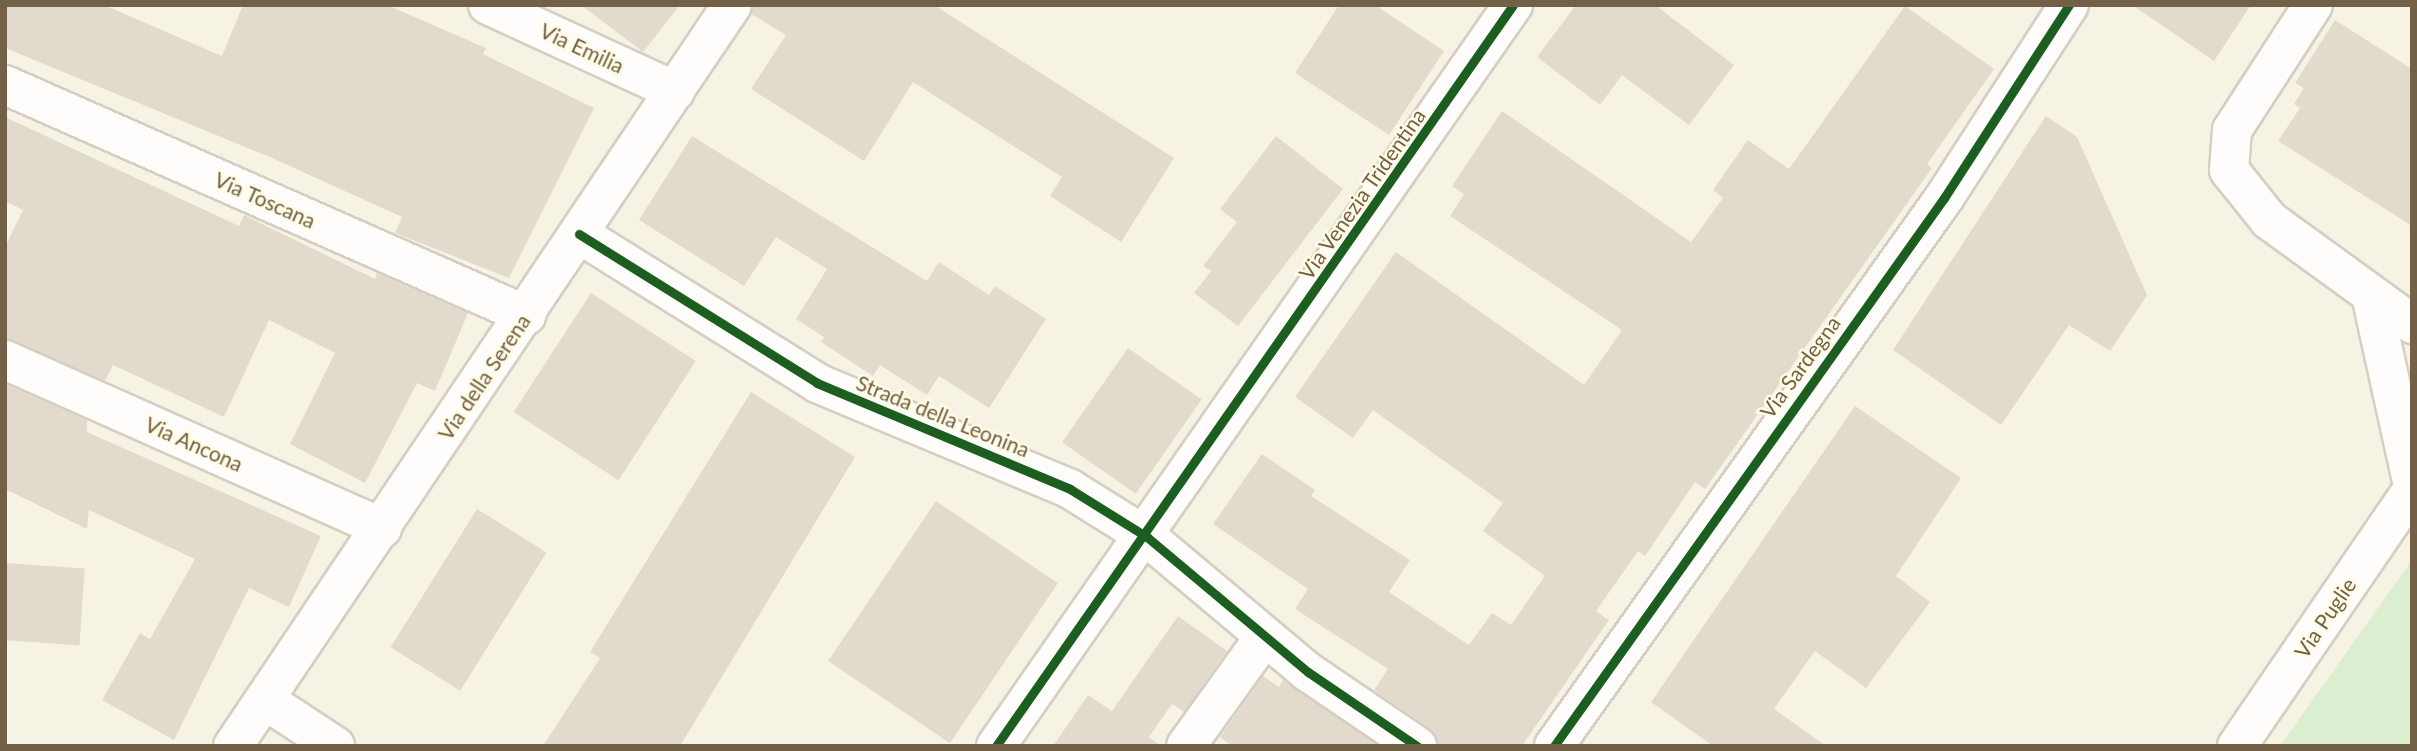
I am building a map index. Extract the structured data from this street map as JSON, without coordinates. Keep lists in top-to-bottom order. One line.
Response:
{"streets":{"street":["Via Emilia","Via Venezia Tridentina","Via Toscana","Via Sardegna","Via della Serena","Strada della Leonina","Via Ancona","Via Puglie"]},"crossings":[["Via Emilia","Via della Serena"],["Via Venezia Tridentina","Strada della Leonina"],["Via Toscana","Via della Serena"],["Via della Serena","Strada della Leonina"],["Via della Serena","Via Ancona"]]}
